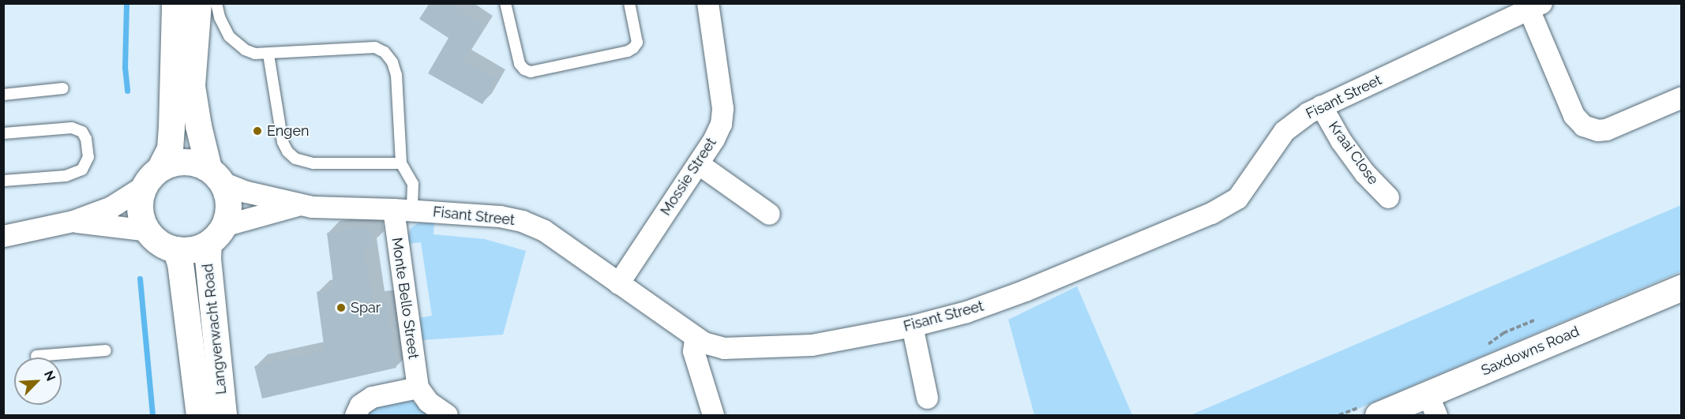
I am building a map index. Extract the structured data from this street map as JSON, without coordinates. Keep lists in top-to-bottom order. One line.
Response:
{"streets":{"street":["Fisant Street","Kraai Close","Mossie Street","Monte Bello Street","Langverwacht Road","Saxdowns Road"]},"crossings":[["Fisant Street","Kraai Close"],["Fisant Street","Mossie Street"],["Fisant Street","Monte Bello Street"],["Fisant Street","Langverwacht Road"]],"places":["Engen","Spar"],"north":"top right"}
